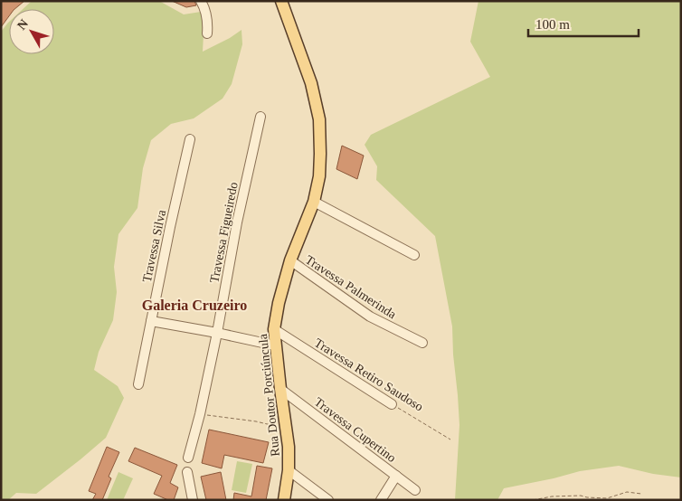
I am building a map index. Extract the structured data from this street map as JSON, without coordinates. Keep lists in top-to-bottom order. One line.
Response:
{"streets":{"main road":["Rua Doutor Porciúncula"],"street":["Travessa Figueiredo","Travessa Silva","Travessa Palmerinda","Travessa Retiro Saudoso","Travessa Cupertino"]},"crossings":[["Travessa Palmerinda","Rua Doutor Porciúncula"],["Travessa Retiro Saudoso","Rua Doutor Porciúncula"],["Rua Doutor Porciúncula","Travessa Cupertino"]],"districts":["Galeria Cruzeiro"],"scale_bar":"100 m","north":"top left"}
